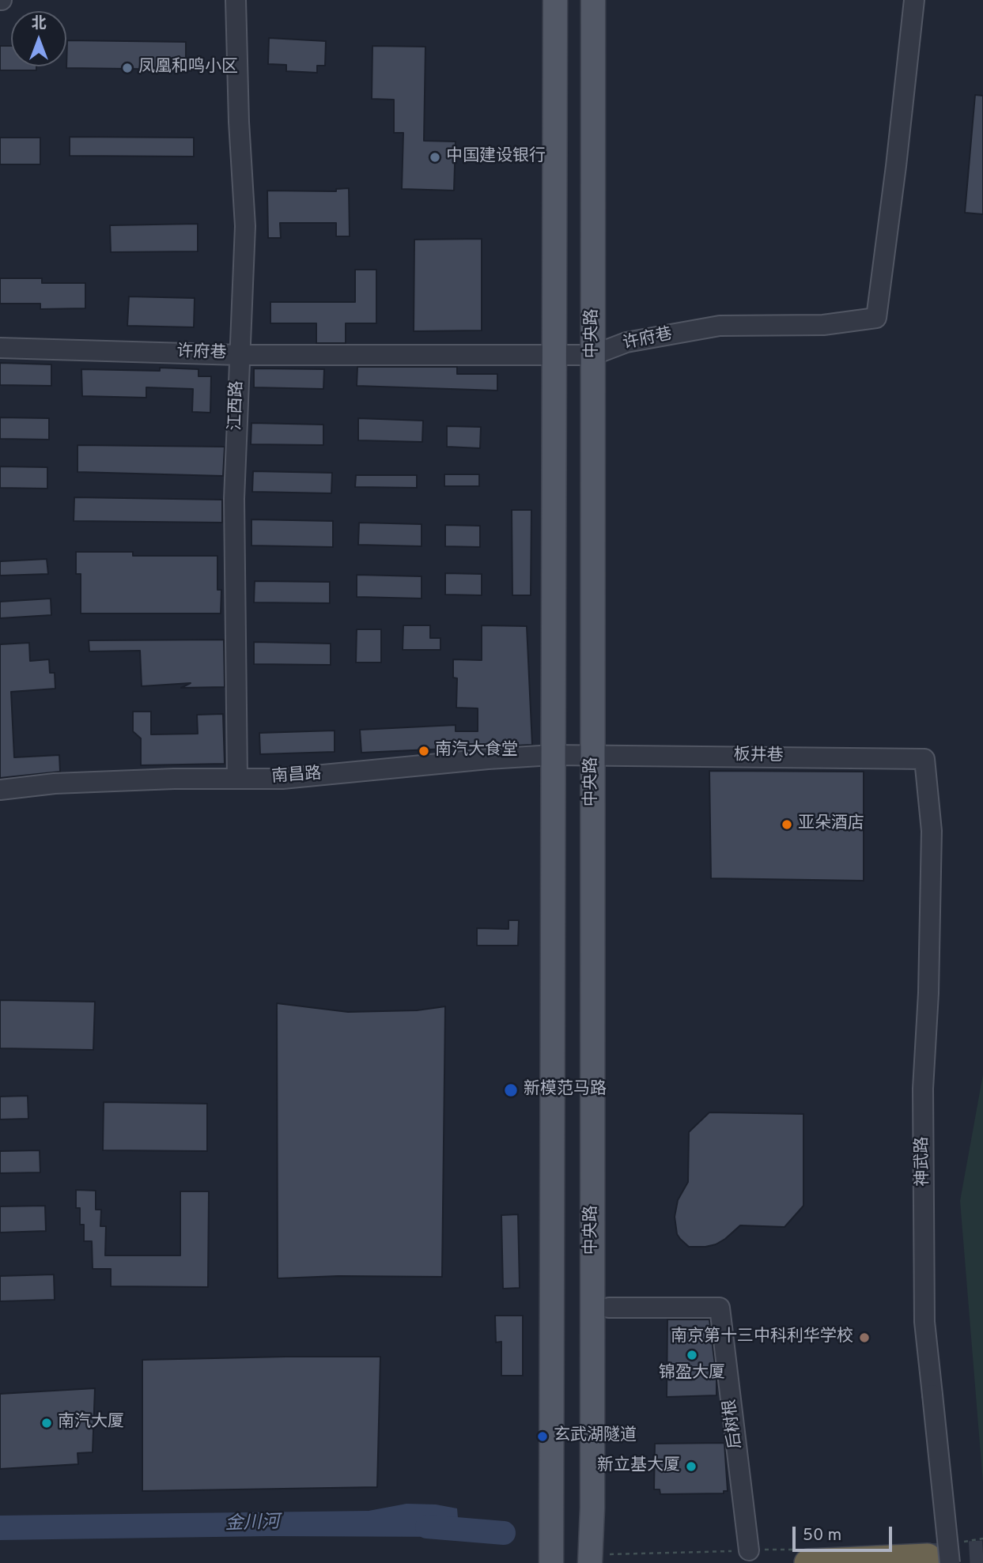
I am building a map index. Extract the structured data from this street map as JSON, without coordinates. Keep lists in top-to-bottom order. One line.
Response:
{"streets":{"main road":["中央路"],"street":["许府巷","江西路","板井巷","南昌路","神武路","后树根"]},"crossings":[["中央路","许府巷"],["中央路","板井巷"],["中央路","南昌路"],["许府巷","江西路"],["江西路","南昌路"],["板井巷","南昌路"],["板井巷","神武路"]],"water":["金川河"],"places":["凤凰和鸣小区","中国建设银行","南汽大食堂","亚朵酒店","新模范马路","南京第十三中科利华学校","锦盈大厦","南汽大厦","玄武湖隧道","新立基大厦"],"scale_bar":"50 m","north":"top"}
